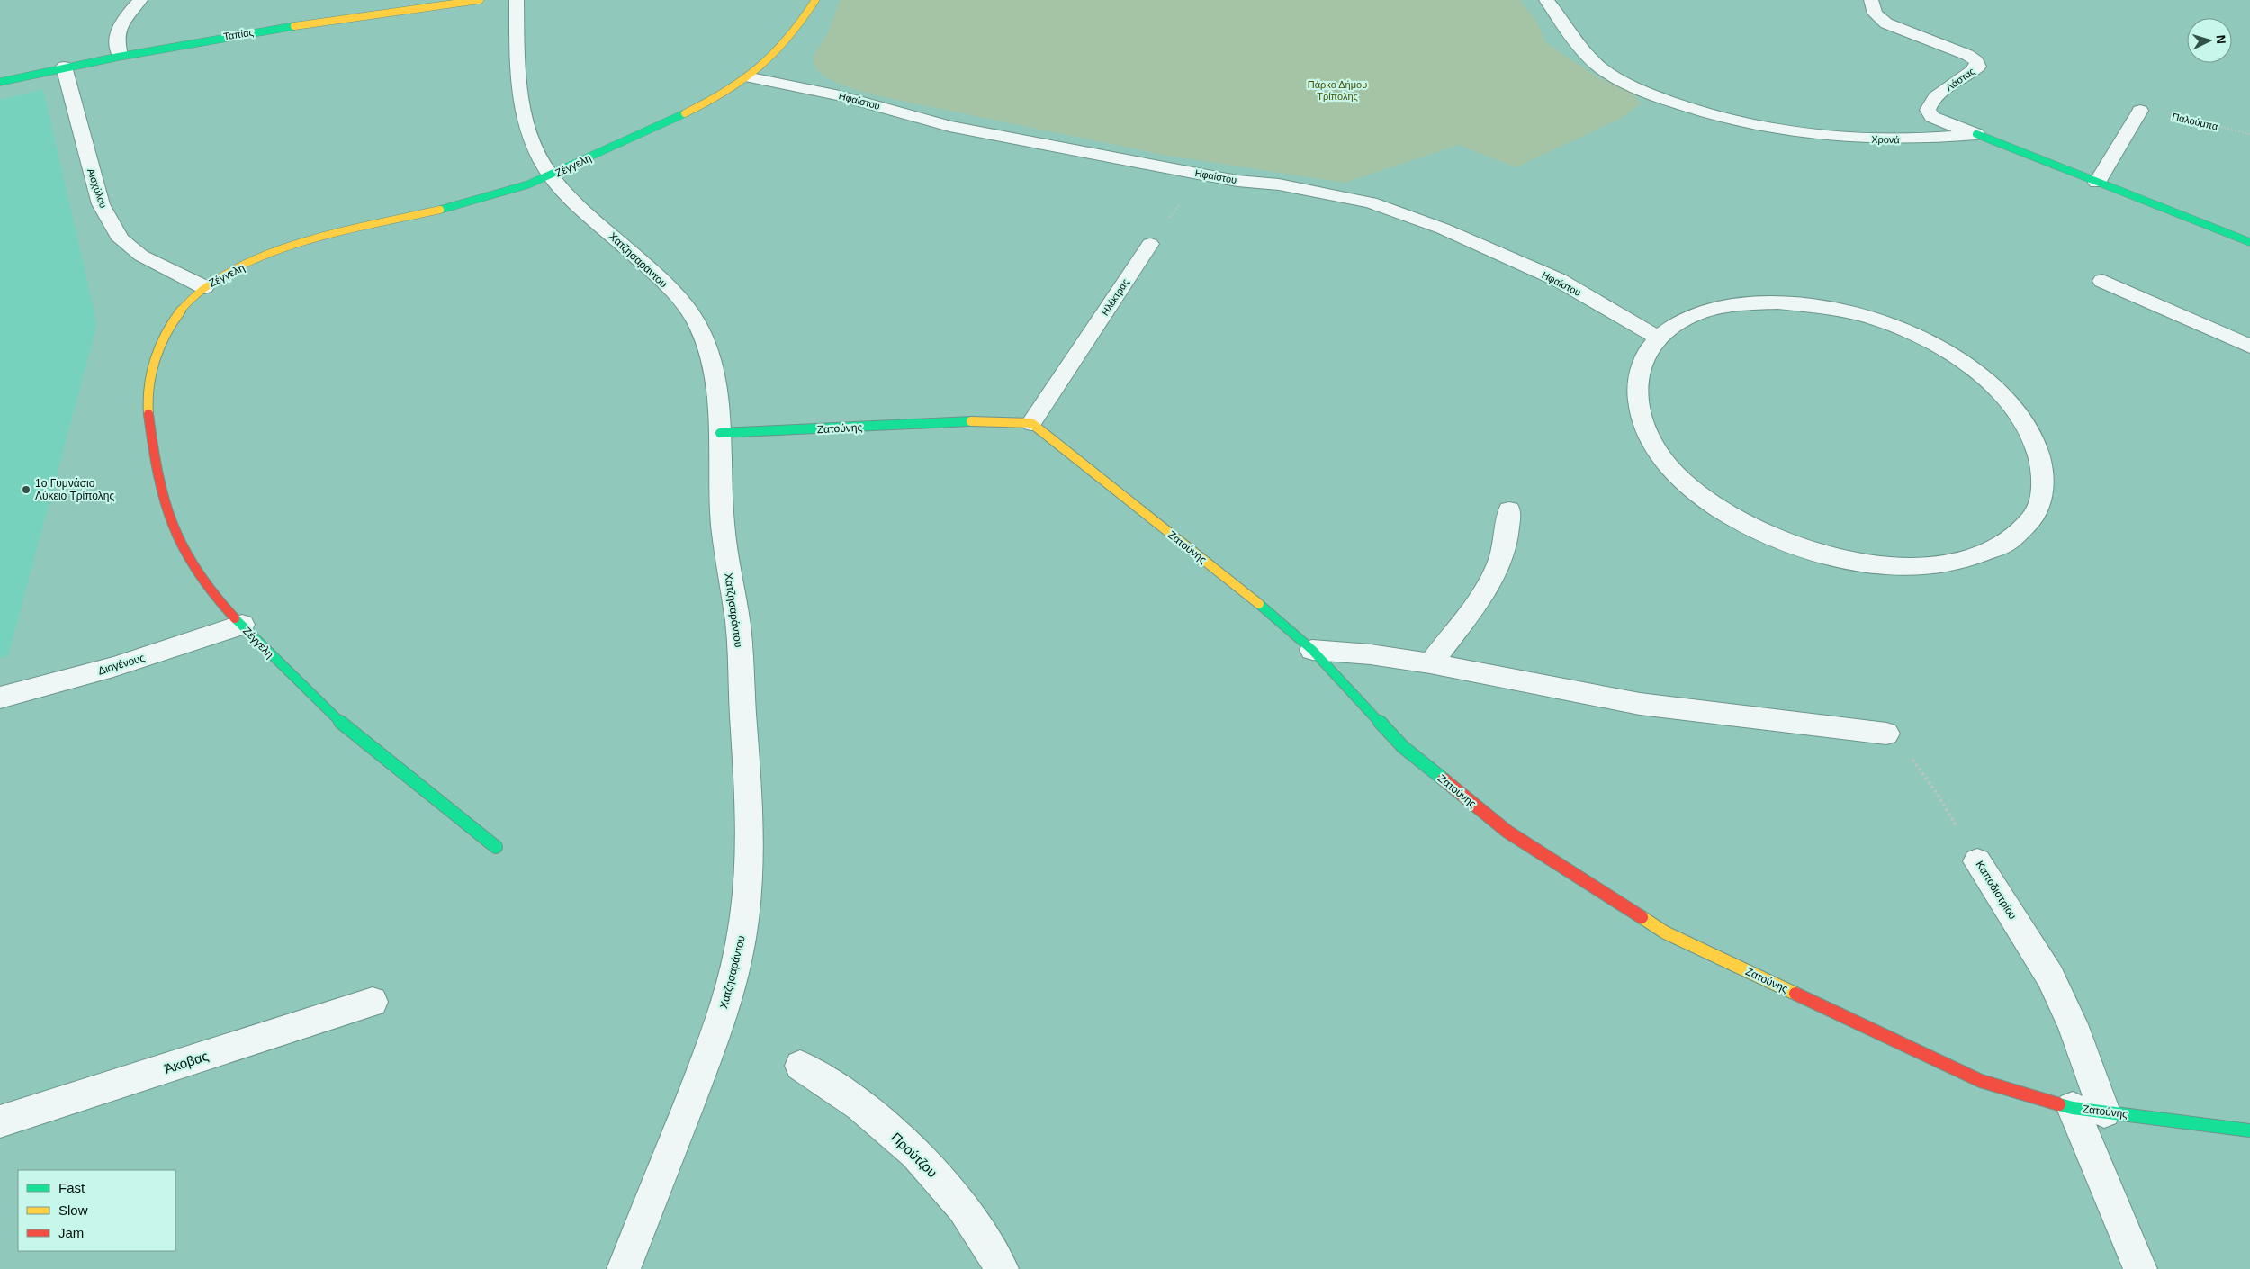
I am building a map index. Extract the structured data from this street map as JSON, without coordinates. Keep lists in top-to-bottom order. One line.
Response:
{"streets":{"street":["Ταπίας","Λάστας","Ηφαίστου","Χρονά","Ζέγγελη","Αισχύλου","Χατζησαράντου","Ηλέκτρας","Ζατούνης","Διογένους","Καποδιστρίου","Άκοβας","Προύτζου"],"path":["Παλούμπα"]},"crossings":[["Ταπίας","Αισχύλου"],["Λάστας","Χρονά"],["Ηφαίστου","Ζέγγελη"],["Ζέγγελη","Αισχύλου"],["Ζέγγελη","Χατζησαράντου"],["Ζέγγελη","Διογένους"],["Χατζησαράντου","Ζατούνης"],["Ηλέκτρας","Ζατούνης"],["Ζατούνης","Καποδιστρίου"]],"parks":["Πάρκο Δήμου Τρίπολης"],"places":["1ο Γυμνάσιο Λύκειο Τρίπολης"],"legend":["Fast","Slow","Jam"],"north":"right"}
